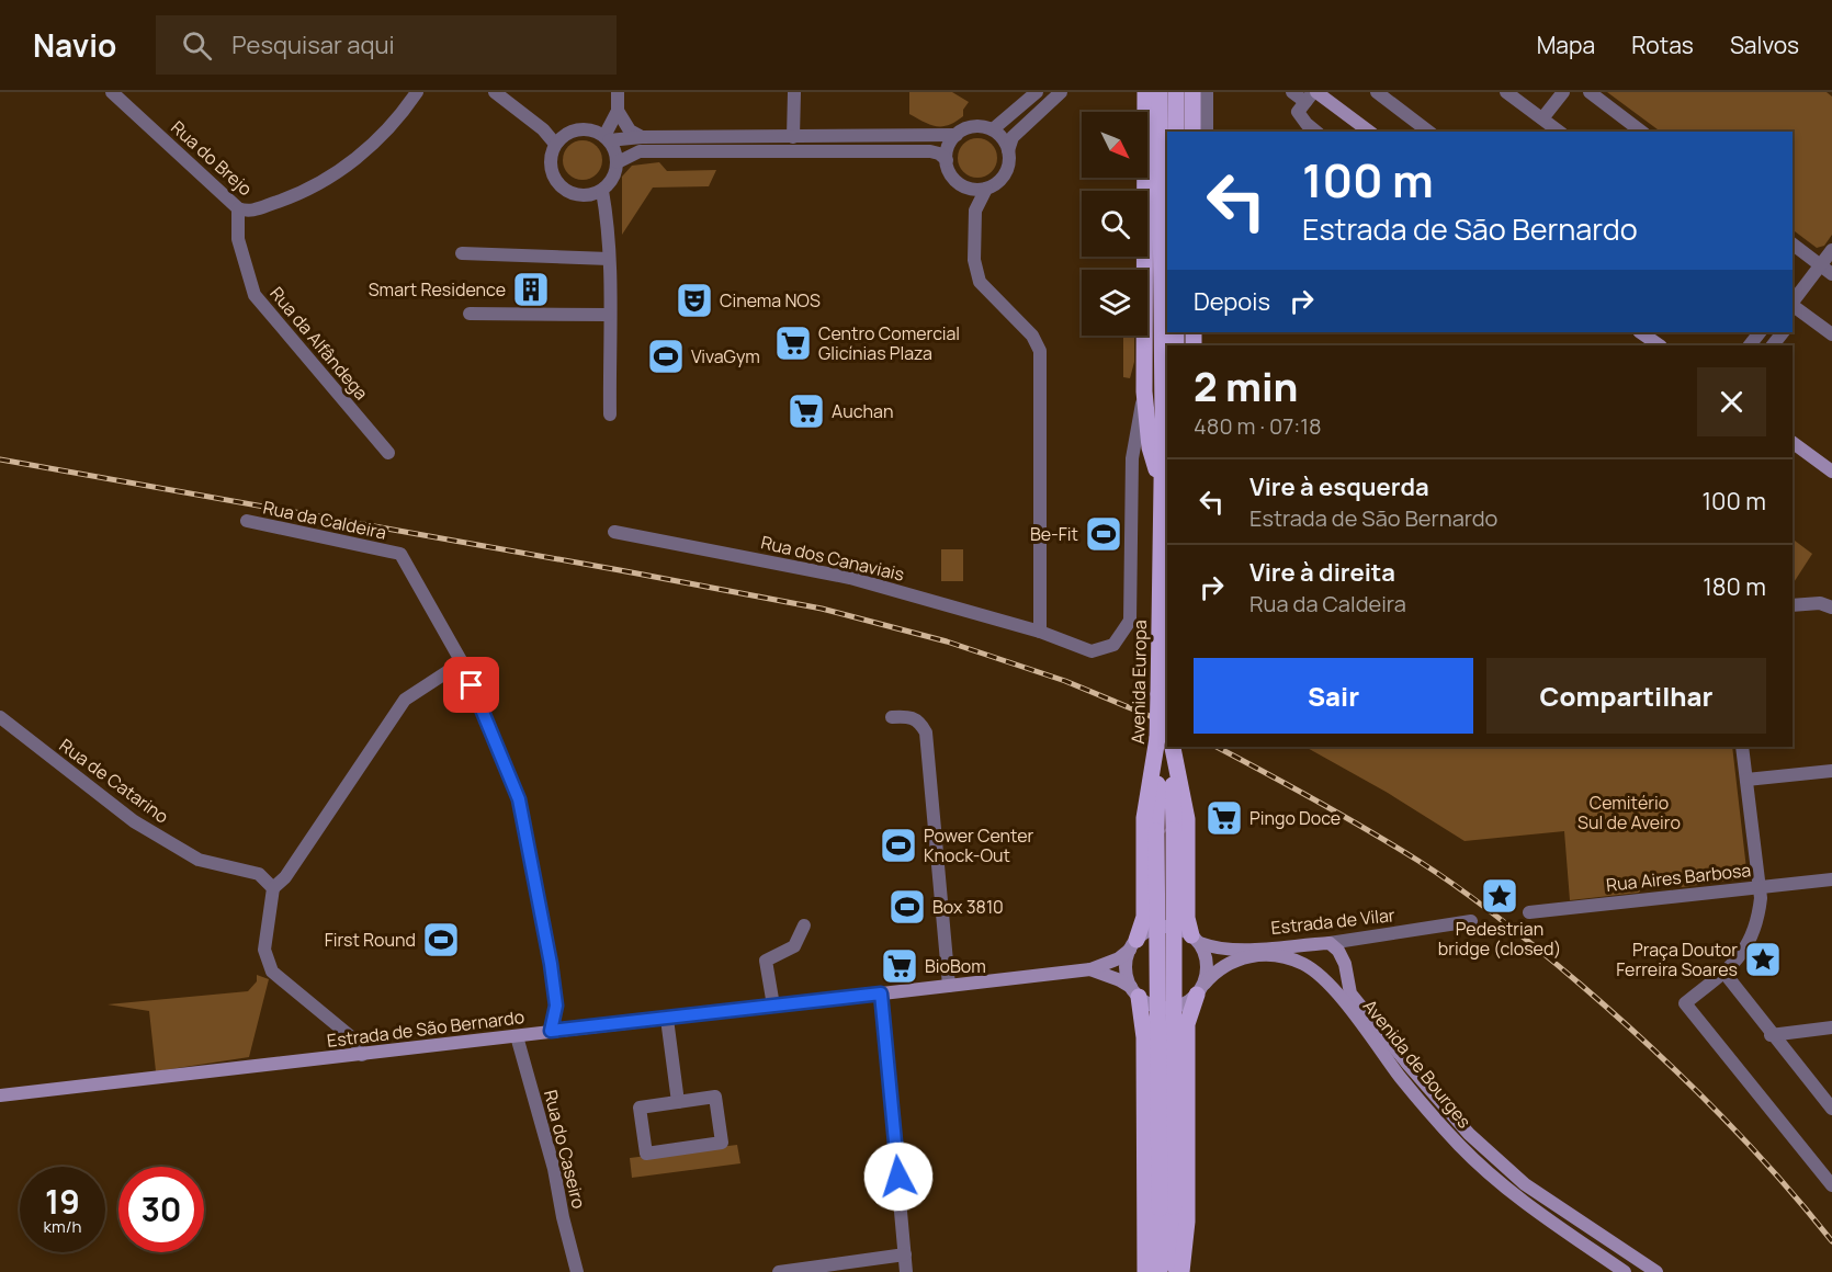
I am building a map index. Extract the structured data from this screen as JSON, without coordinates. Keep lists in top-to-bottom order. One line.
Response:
{"streets":{"main road":["Avenida Europa","Estrada de Vilar","Estrada de São Bernardo","Avenida de Bourges"],"street":["Rua do Brejo","Rua da Alfândega","Rua da Caldeira","Rua dos Canaviais","Rua de Catarino","Rua Aires Barbosa","Rua do Caseiro"]},"crossings":[["Rua do Brejo","Rua da Alfândega"],["Rua da Caldeira","Estrada de São Bernardo"],["Estrada de Vilar","Estrada de São Bernardo"],["Estrada de Vilar","Avenida de Bourges"],["Estrada de São Bernardo","Avenida de Bourges"],["Estrada de São Bernardo","Rua do Caseiro"]],"parks":["Cemitério Sul de Aveiro"],"places":{"building":["Smart Residence"],"theatre":["Cinema NOS"],"supermarket":["Centro Comercial Glicínias Plaza","Auchan","Pingo Doce","BioBom"],"sports":["VivaGym","Be-Fit","Power Center Knock-Out","Box 3810","First Round"],"place":["Pedestrian bridge (closed)","Praça Doutor Ferreira Soares"]},"north":"bottom right","page":{"header":"Navio","search":"Pesquisar aqui","nav":["Mapa","Rotas","Salvos"],"turn":["100 m","Estrada de São Bernardo"],"then":"Depois","heading":["2 min","480 m · 07:18"],"list":[{"name":"Vire à esquerda","note":"Estrada de São Bernardo","value":"100 m"},{"name":"Vire à direita","note":"Rua da Caldeira","value":"180 m"}],"buttons":["Sair","Compartilhar"],"speed":"19 km/h","limit":"30"}}
